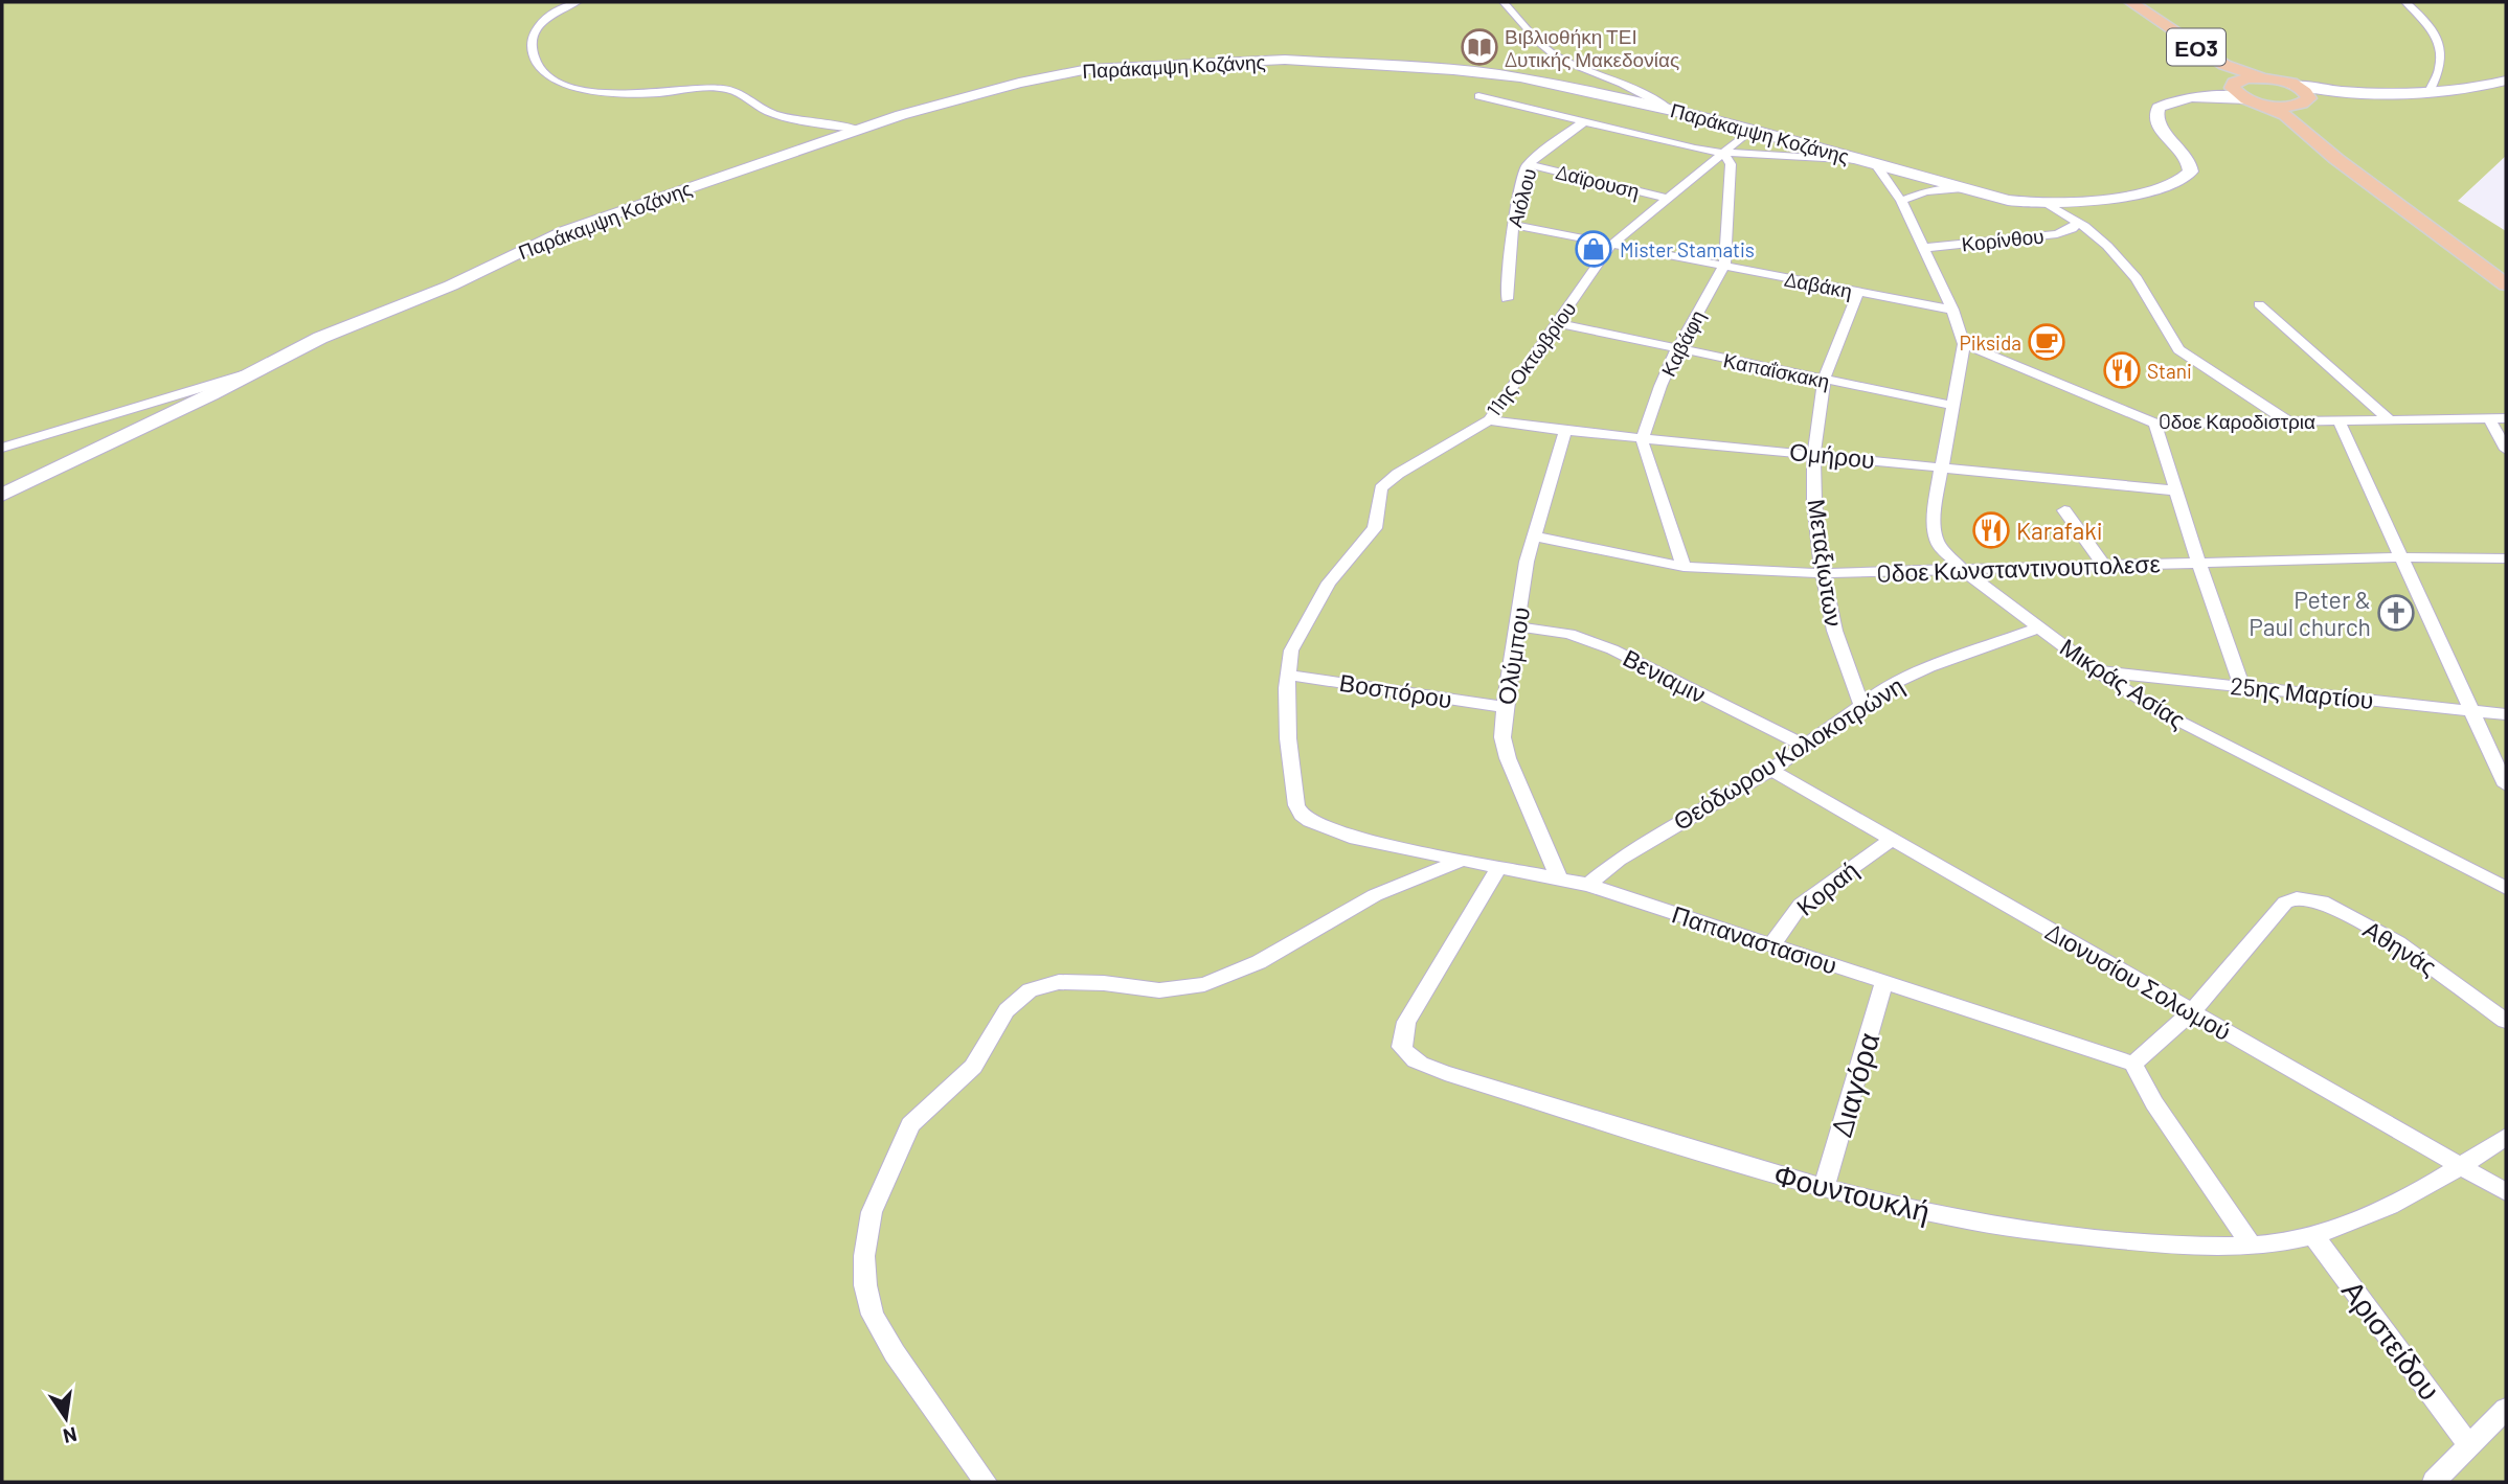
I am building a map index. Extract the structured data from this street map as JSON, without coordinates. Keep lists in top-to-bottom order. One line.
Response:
{"streets":{"main road":["ΕΟ3","Παράκαμψη Κοζάνης"],"street":["Δαϊρουση","Αιόλου","Κορίνθου","Δαβάκη","Καβάφη","11ης Οκτωβρίου","Καπαΐσκακη","Oδοε Καροδιστρια","Ομήρου","Μεταξιωτων","Oδοε Κωνσταντινουπολεσε","Ολύμπου","Βενιαμιν","Μικράς Ασίας","Βοσπόρου","25ης Μαρτίου","Θεόδωρου Κολοκοτρώνη","Κοραή","Παπαναστασιου","Αθηνάς","Διονυσίου Σολωμού","Διαγόρα","Φουντουκλή","Αριστείδου"]},"crossings":[["ΕΟ3","Παράκαμψη Κοζάνης"],["Δαϊρουση","Αιόλου"],["Δαϊρουση","11ης Οκτωβρίου"],["Αιόλου","Δαβάκη"],["Δαβάκη","Καβάφη"],["Δαβάκη","11ης Οκτωβρίου"],["Δαβάκη","Μεταξιωτων"],["Καβάφη","11ης Οκτωβρίου"],["Καβάφη","Καπαΐσκακη"],["Καβάφη","Ομήρου"],["11ης Οκτωβρίου","Καπαΐσκακη"],["11ης Οκτωβρίου","Ομήρου"],["11ης Οκτωβρίου","Βοσπόρου"],["11ης Οκτωβρίου","Παπαναστασιου"],["Καπαΐσκακη","Μεταξιωτων"],["Καπαΐσκακη","Μικράς Ασίας"],["Oδοε Καροδιστρια","Μικράς Ασίας"],["Ομήρου","Μεταξιωτων"],["Ομήρου","Ολύμπου"],["Ομήρου","Μικράς Ασίας"],["Μεταξιωτων","Oδοε Κωνσταντινουπολεσε"],["Μεταξιωτων","Θεόδωρου Κολοκοτρώνη"],["Oδοε Κωνσταντινουπολεσε","Ολύμπου"],["Oδοε Κωνσταντινουπολεσε","Μικράς Ασίας"],["Ολύμπου","Βενιαμιν"],["Ολύμπου","Βοσπόρου"],["Ολύμπου","Παπαναστασιου"],["Βενιαμιν","Θεόδωρου Κολοκοτρώνη"],["Μικράς Ασίας","25ης Μαρτίου"],["Μικράς Ασίας","Θεόδωρου Κολοκοτρώνη"],["Θεόδωρου Κολοκοτρώνη","Παπαναστασιου"],["Θεόδωρου Κολοκοτρώνη","Διονυσίου Σολωμού"],["Κοραή","Παπαναστασιου"],["Κοραή","Διονυσίου Σολωμού"],["Παπαναστασιου","Διαγόρα"],["Παπαναστασιου","Φουντουκλή"],["Αθηνάς","Διονυσίου Σολωμού"],["Διονυσίου Σολωμού","Φουντουκλή"],["Διαγόρα","Φουντουκλή"],["Φουντουκλή","Αριστείδου"]],"places":{"library":["Βιβλιοθήκη ΤΕΙ Δυτικής Μακεδονίας"],"shop":["Mister Stamatis"],"cafe":["Piksida"],"restaurant":["Stani","Karafaki"],"church":["Peter & Paul church"]},"north":"bottom"}
